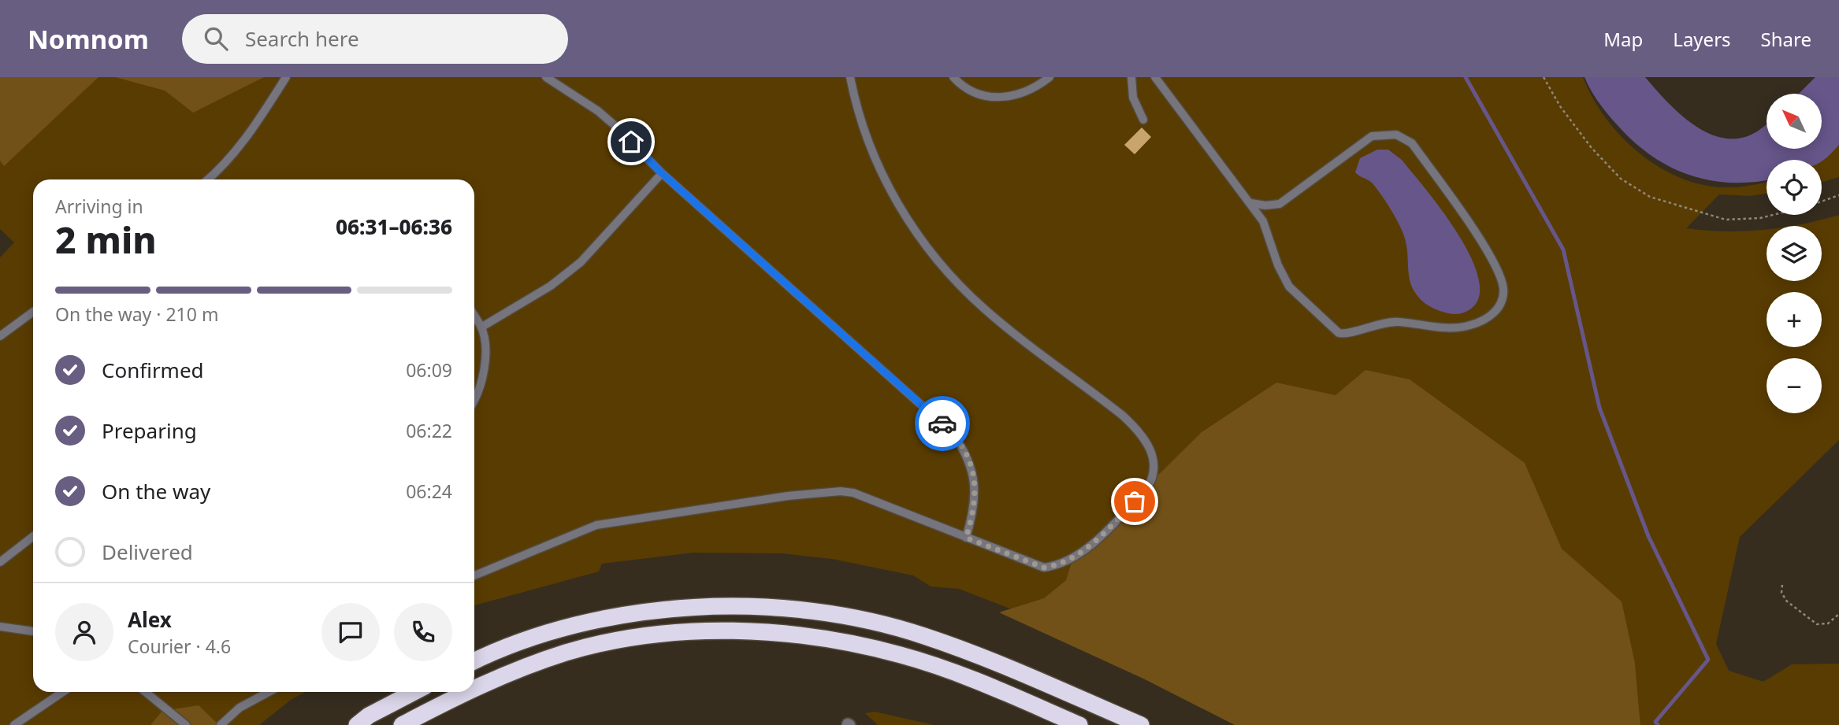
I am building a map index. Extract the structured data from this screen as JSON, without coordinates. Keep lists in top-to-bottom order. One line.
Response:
{"north":"top left","page":{"header":"Nomnom","search":"Search here","nav":["Map","Layers","Share"],"map_buttons":["+","−"],"heading":["2 min","Arriving in","06:31–06:36"],"panel":["Alex","Courier · 4.6"],"bar":"On the way · 210 m","list":[["Confirmed","06:09"],["Preparing","06:22"],["On the way","06:24"],"Delivered"]}}
